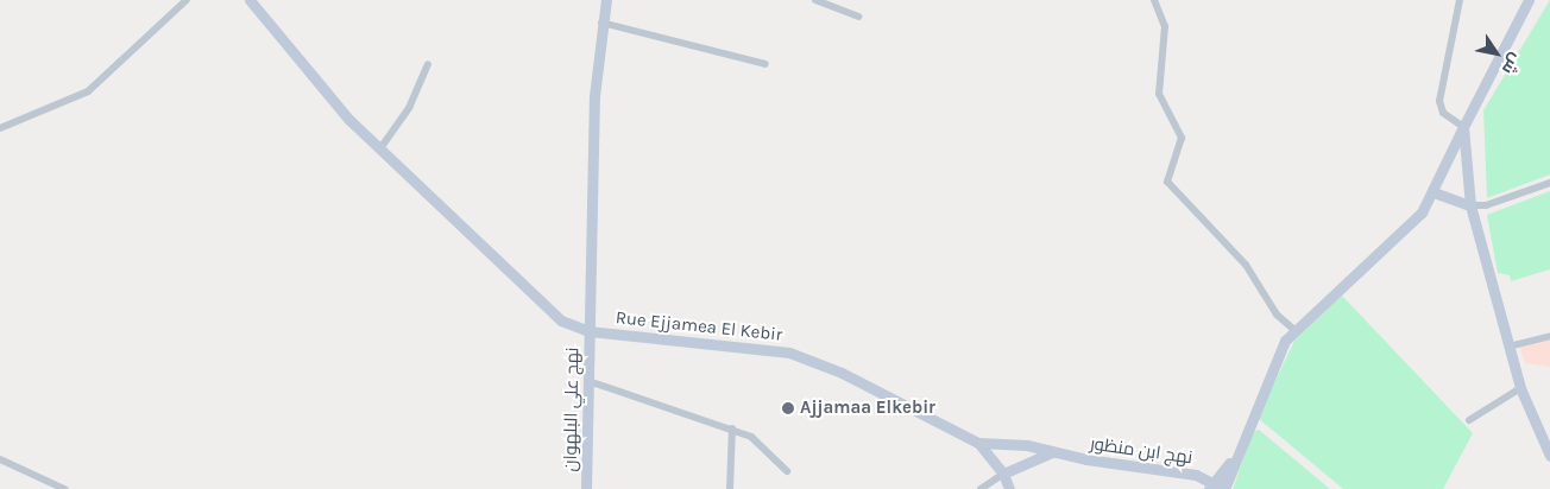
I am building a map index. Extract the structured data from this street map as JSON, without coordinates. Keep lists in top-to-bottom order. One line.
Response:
{"streets":{"street":["Rue Ejjamea El Kebir","نهج علي البلهوان","نهج ابن منظور"]},"crossings":[["Rue Ejjamea El Kebir","نهج علي البلهوان"],["Rue Ejjamea El Kebir","نهج ابن منظور"]],"places":["Ajjamaa Elkebir"],"north":"bottom right"}
